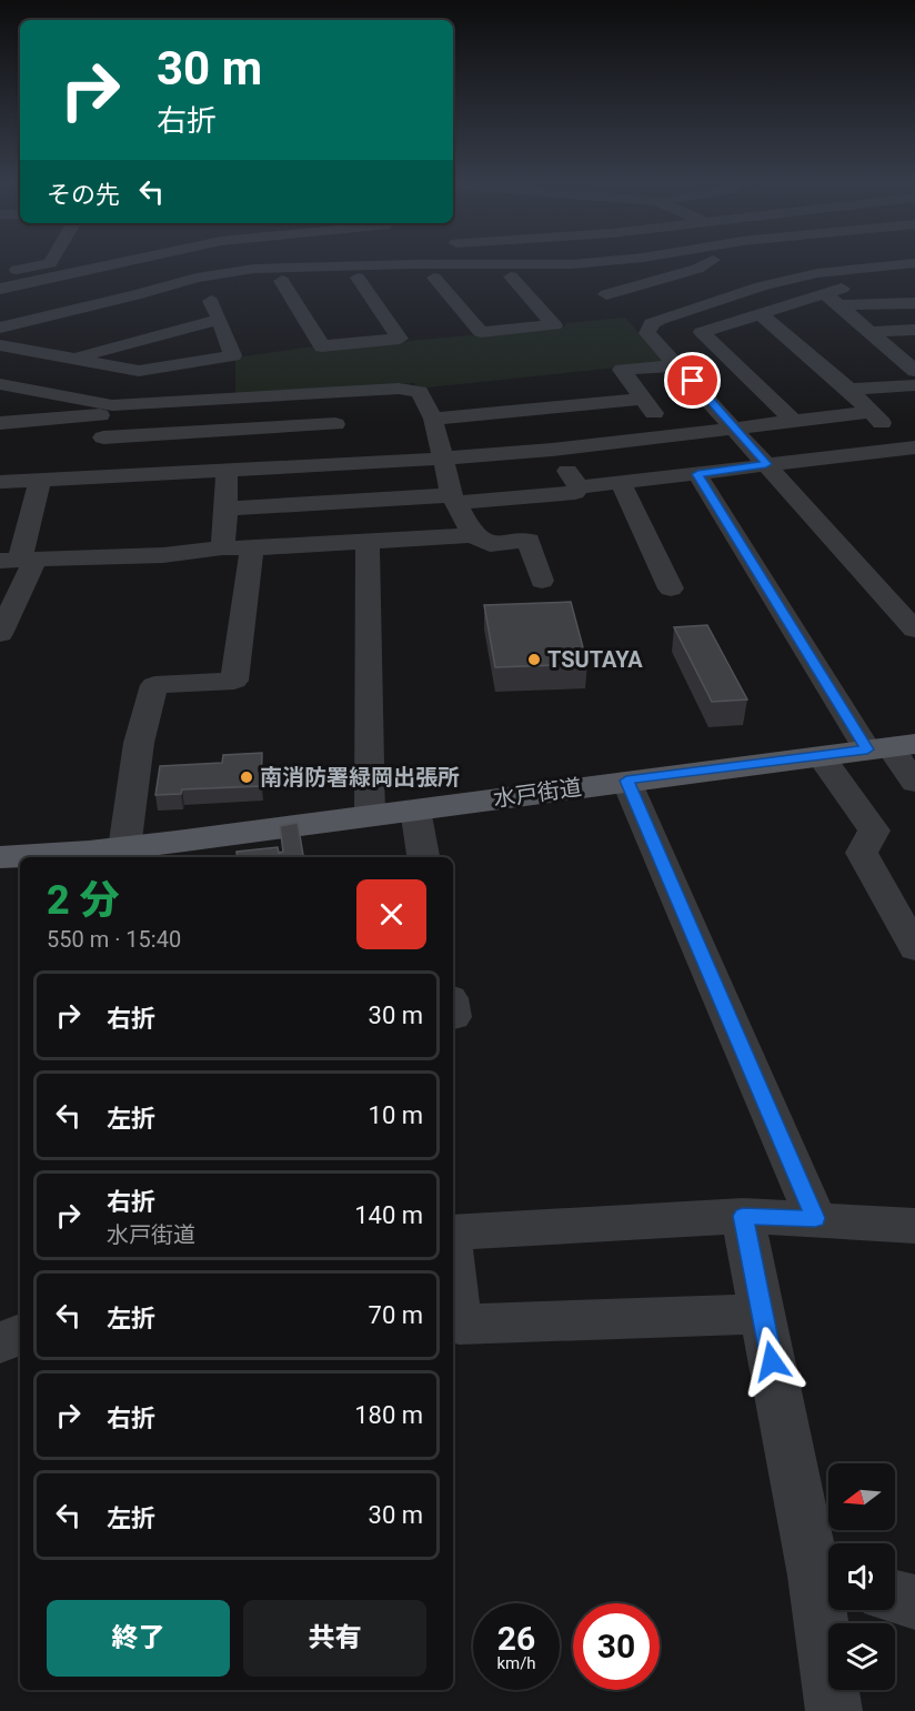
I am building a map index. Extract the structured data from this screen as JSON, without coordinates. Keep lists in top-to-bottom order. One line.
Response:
{"streets":{"main road":["水戸街道"]},"places":["TSUTAYA","南消防署緑岡出張所"],"north":"left","page":{"turn":["30 m","右折"],"then":"その先","heading":["2 分","550 m · 15:40"],"list":[{"name":"右折","value":"30 m"},{"name":"左折","value":"10 m"},{"name":"右折","note":"水戸街道","value":"140 m"},{"name":"左折","value":"70 m"},{"name":"右折","value":"180 m"},{"name":"左折","value":"30 m"}],"buttons":["終了","共有"],"speed":"26 km/h","limit":"30"}}
